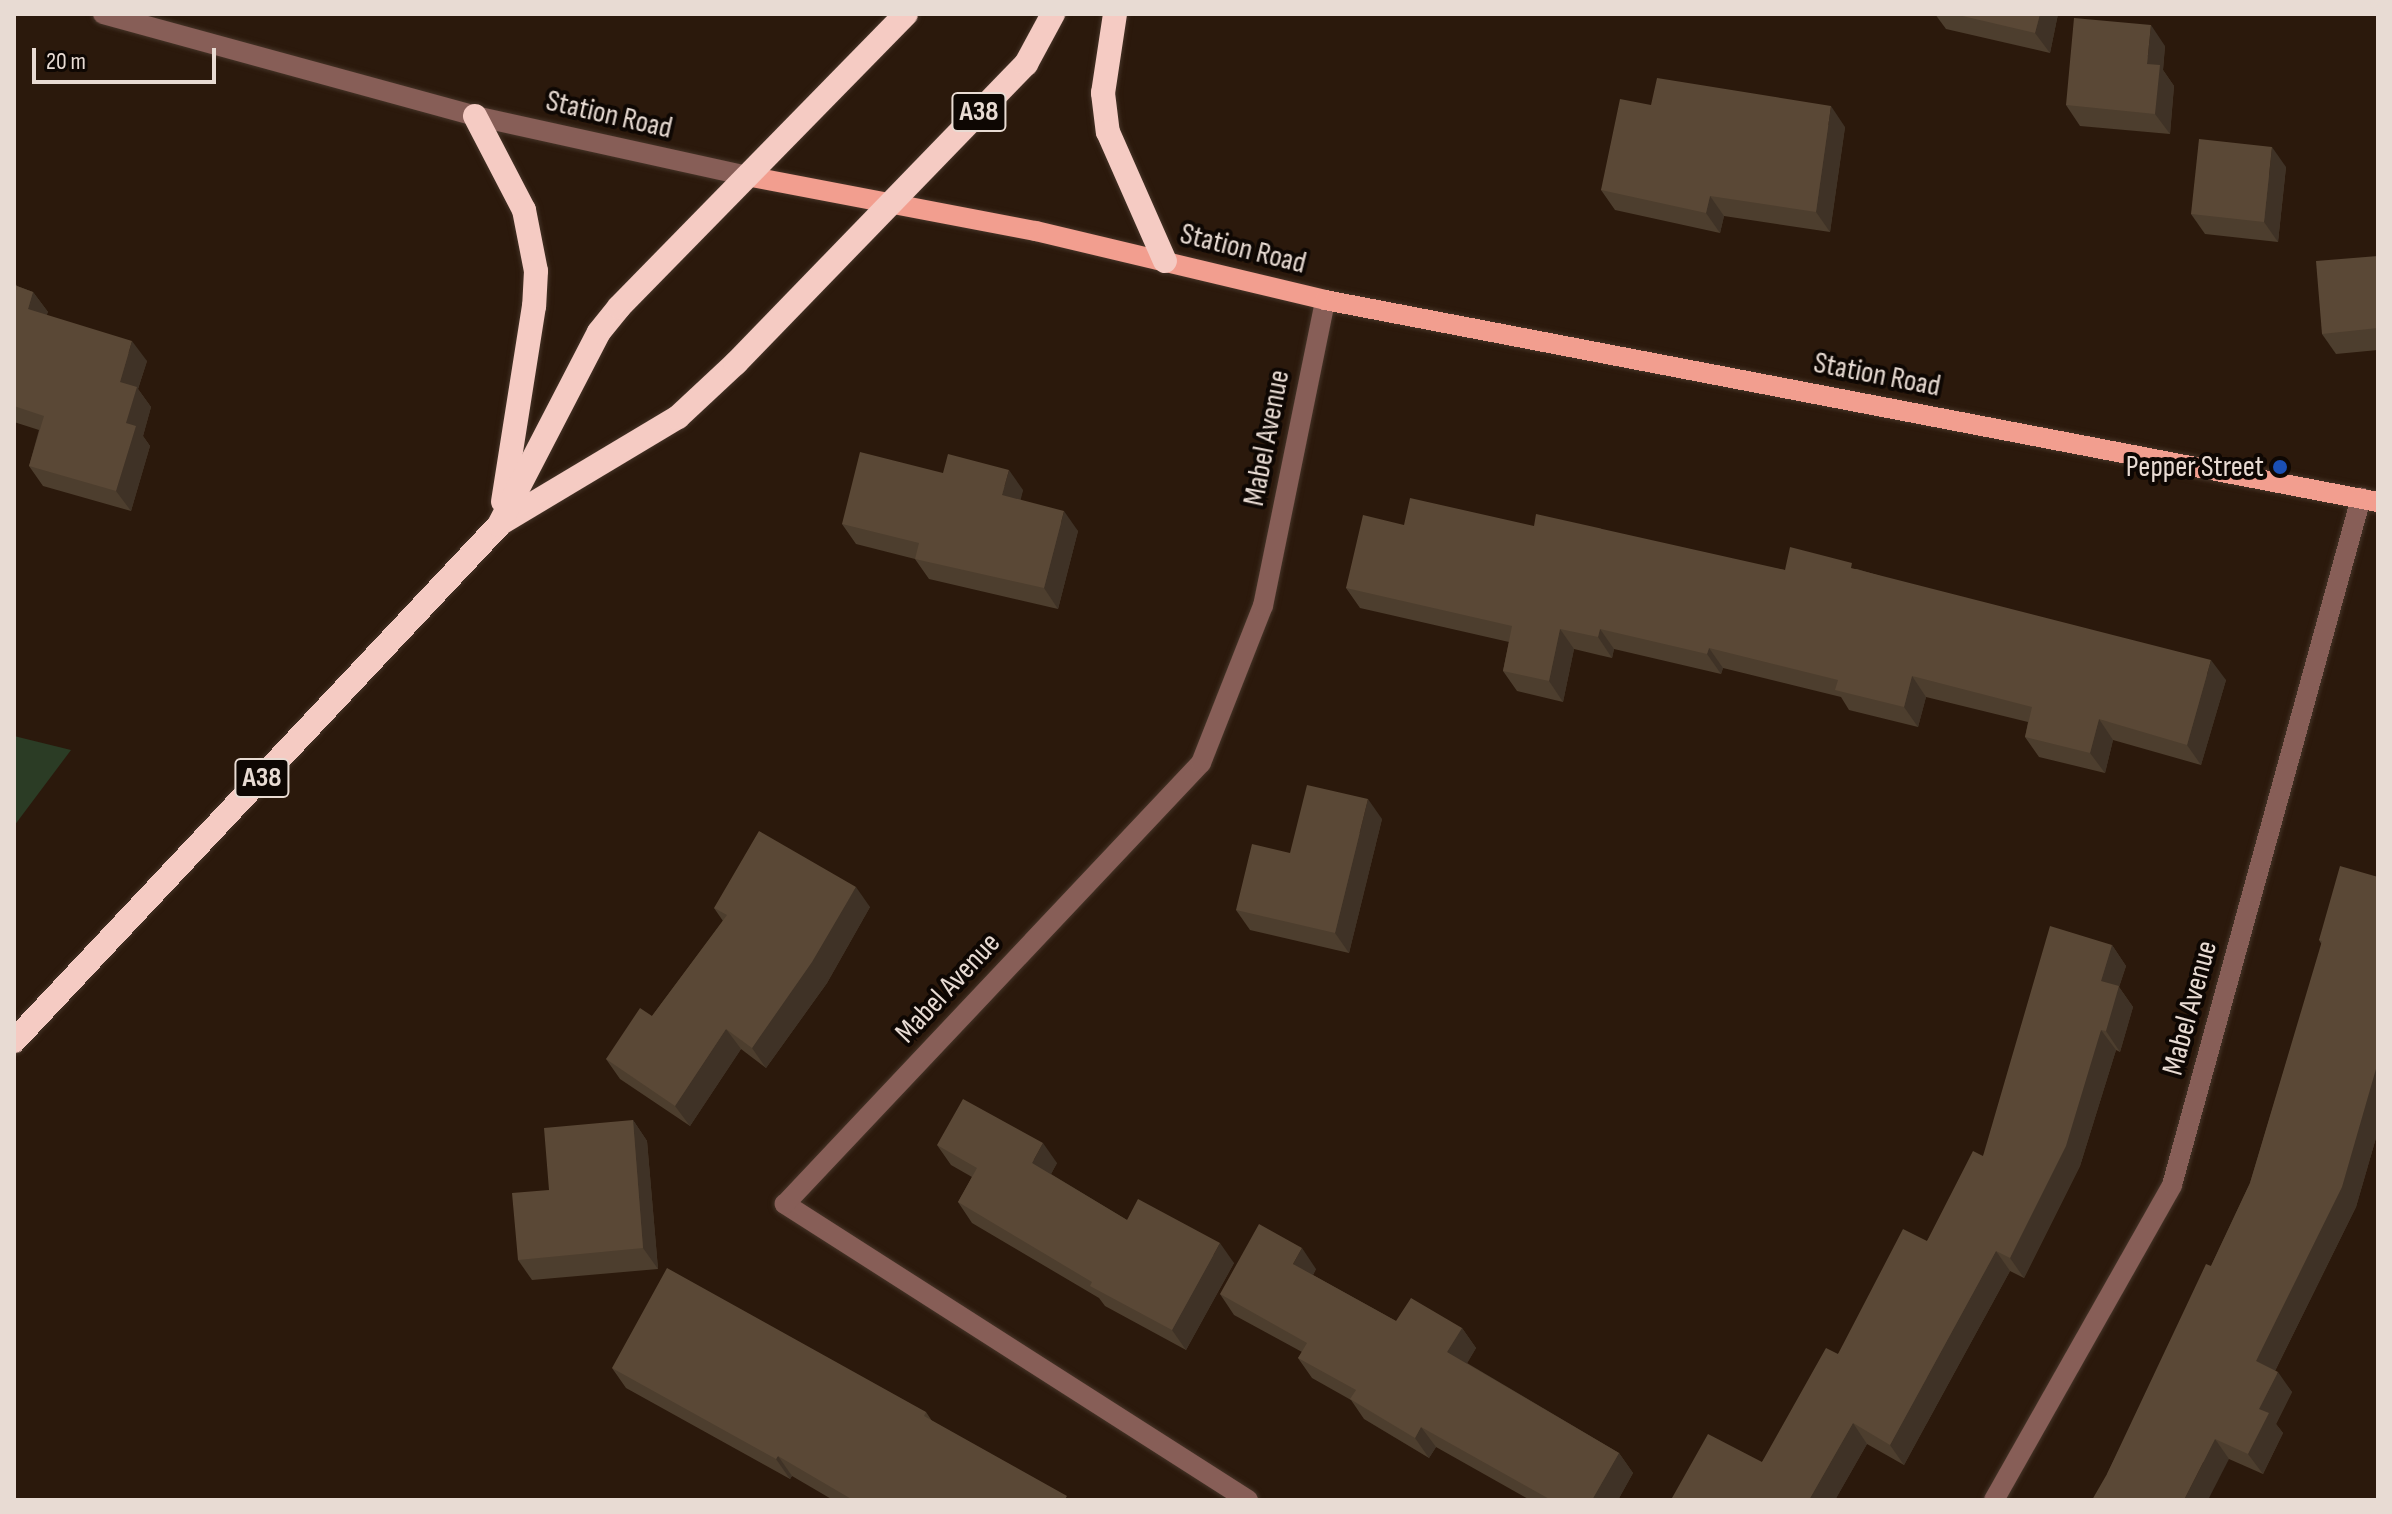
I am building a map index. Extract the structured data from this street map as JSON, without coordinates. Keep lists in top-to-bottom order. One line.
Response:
{"streets":{"highway":["A38"],"main road":["Station Road"],"street":["Mabel Avenue"]},"crossings":[["A38","Station Road"],["Station Road","Mabel Avenue"]],"places":["Pepper Street"],"scale_bar":"20 m"}
